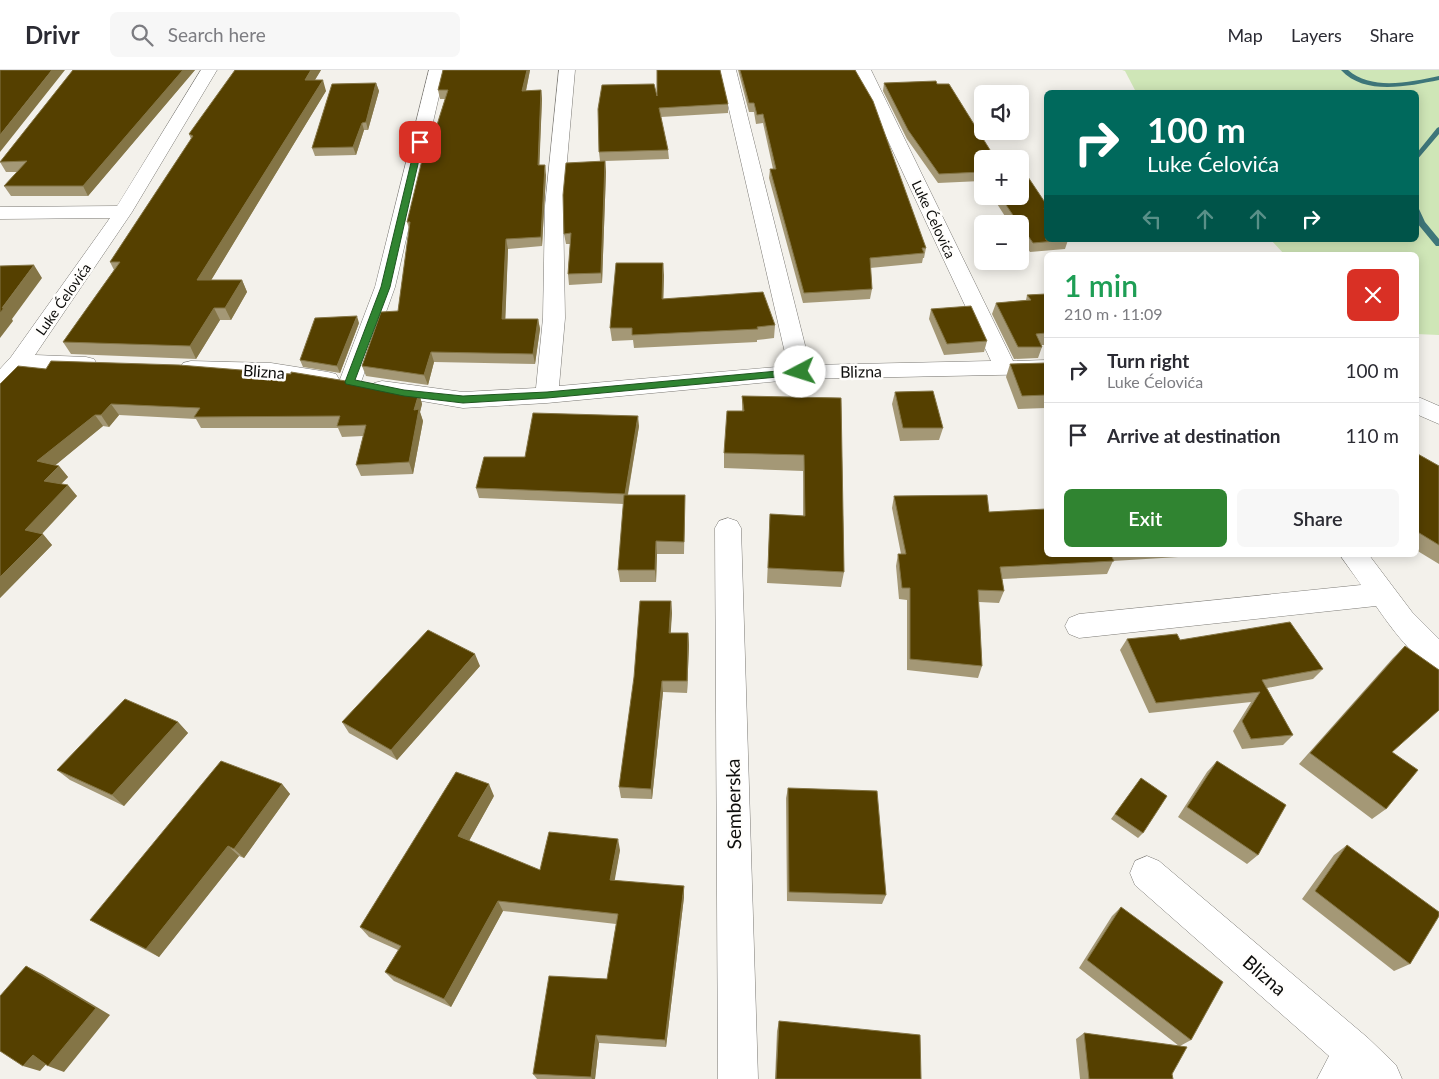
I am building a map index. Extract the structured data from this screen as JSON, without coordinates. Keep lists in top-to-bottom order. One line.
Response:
{"streets":{"street":["Luke Ćelovića","Blizna","Semberska"]},"crossings":[["Luke Ćelovića","Blizna"]],"page":{"header":"Drivr","search":"Search here","nav":["Map","Layers","Share"],"map_buttons":["+","−"],"turn":["100 m","Luke Ćelovića"],"heading":["1 min","210 m · 11:09"],"list":[{"name":"Turn right","note":"Luke Ćelovića","value":"100 m"},{"name":"Arrive at destination","value":"110 m"}],"buttons":["Exit","Share"]}}
